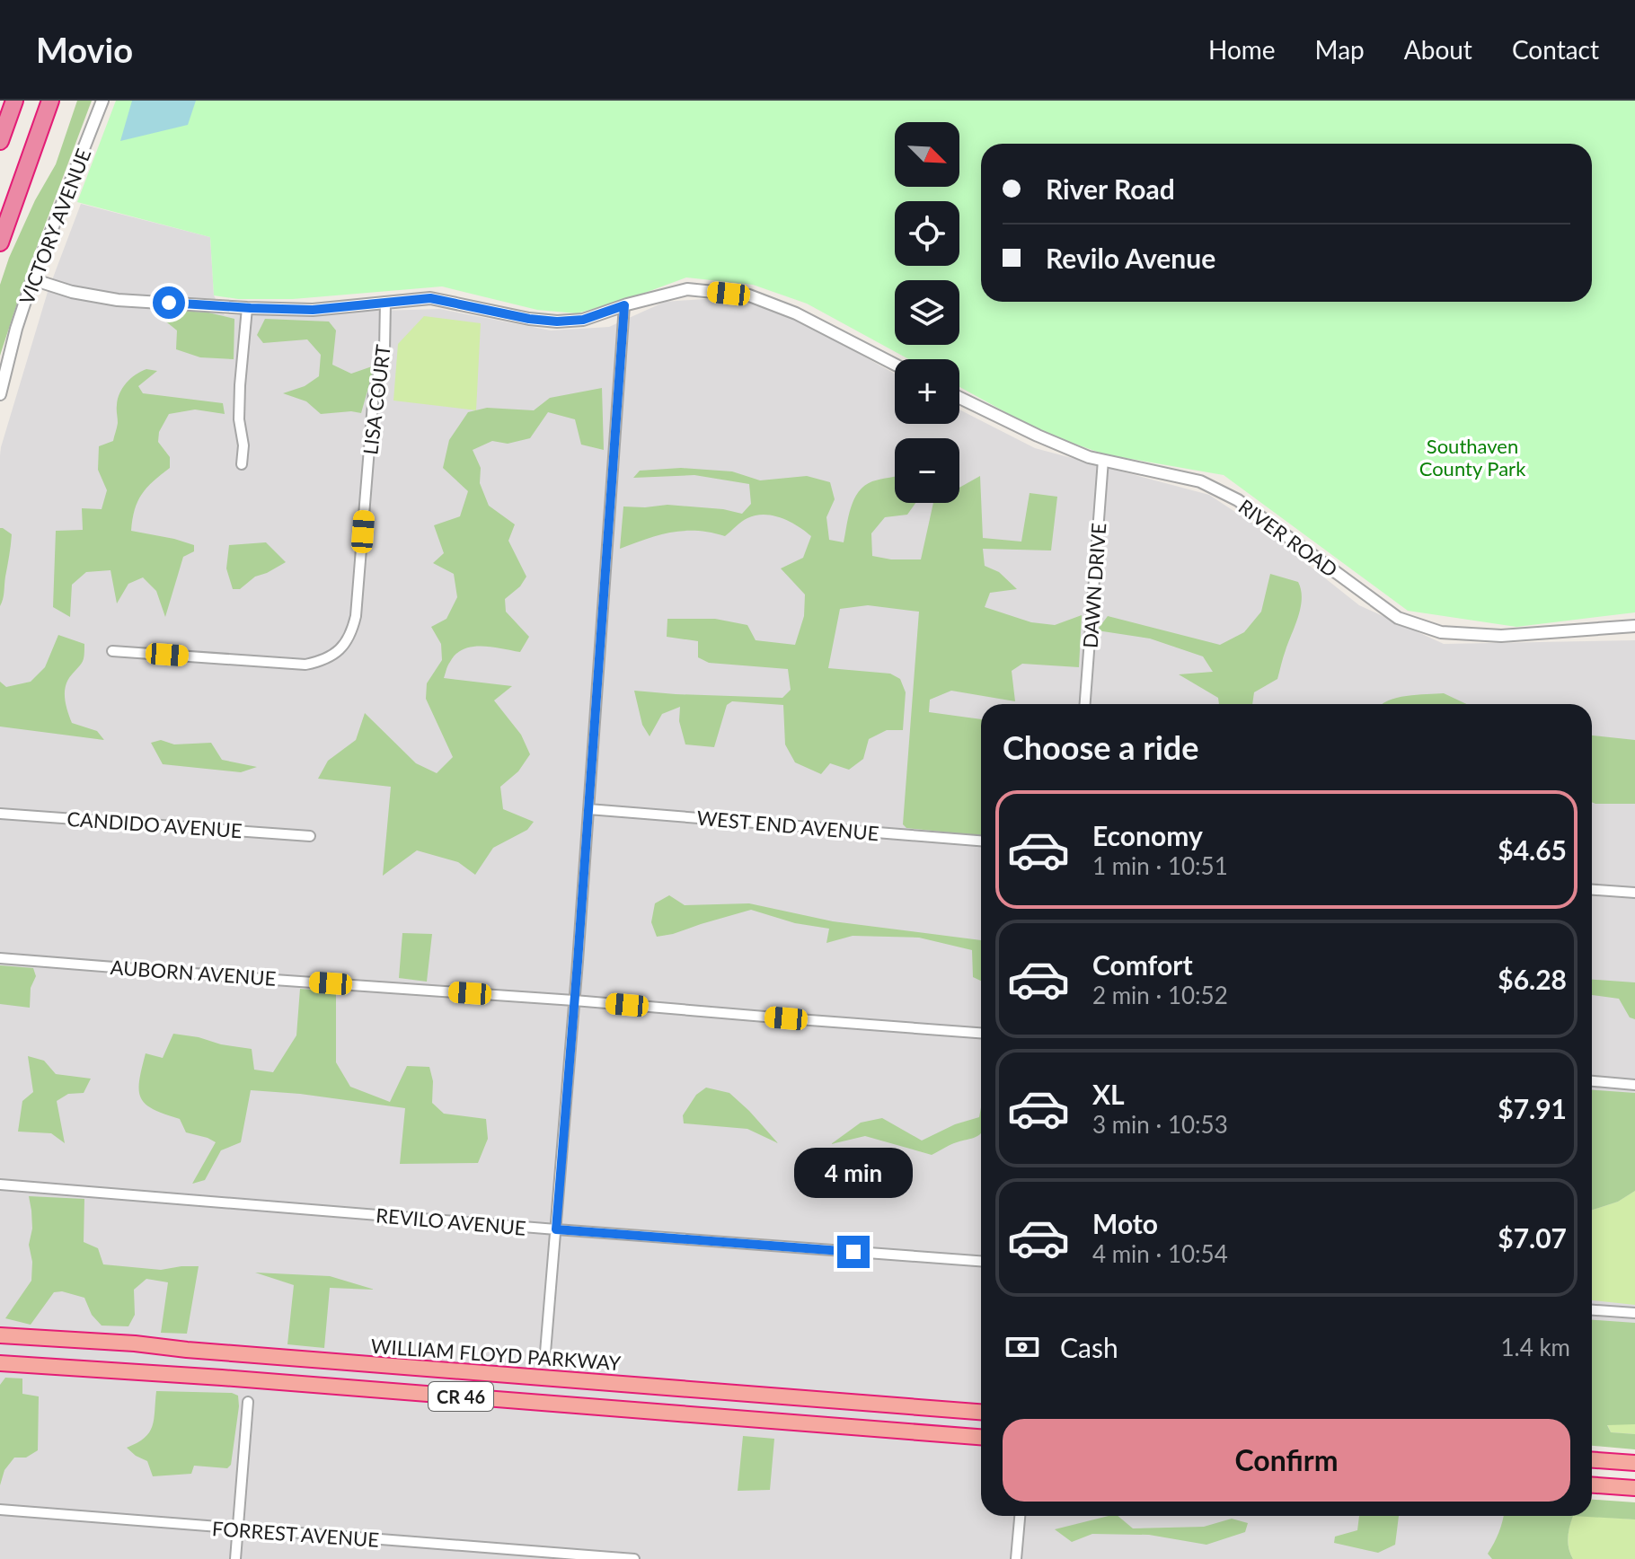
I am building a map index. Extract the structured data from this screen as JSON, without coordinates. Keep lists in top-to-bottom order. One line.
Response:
{"streets":{"highway":["WILLIAM FLOYD PARKWAY","CR 46"],"street":["VICTORY AVENUE","LISA COURT","RIVER ROAD","DAWN DRIVE","CANDIDO AVENUE","WEST END AVENUE","AUBORN AVENUE","REVILO AVENUE","FORREST AVENUE"]},"crossings":[["RIVER ROAD","DAWN DRIVE"]],"parks":["Southaven County Park"],"north":"bottom right","page":{"header":"Movio","nav":["Home","Map","About","Contact"],"map_buttons":["+","−"],"banner":["River Road","Revilo Avenue"],"heading":"Choose a ride","list":[{"name":"Economy","note":"1 min · 10:51","value":"$4.65"},{"name":"Comfort","note":"2 min · 10:52","value":"$6.28"},{"name":"XL","note":"3 min · 10:53","value":"$7.91"},{"name":"Moto","note":"4 min · 10:54","value":"$7.07"}],"bubble":"4 min","pay":["Cash","1.4 km"],"buttons":"Confirm"}}
